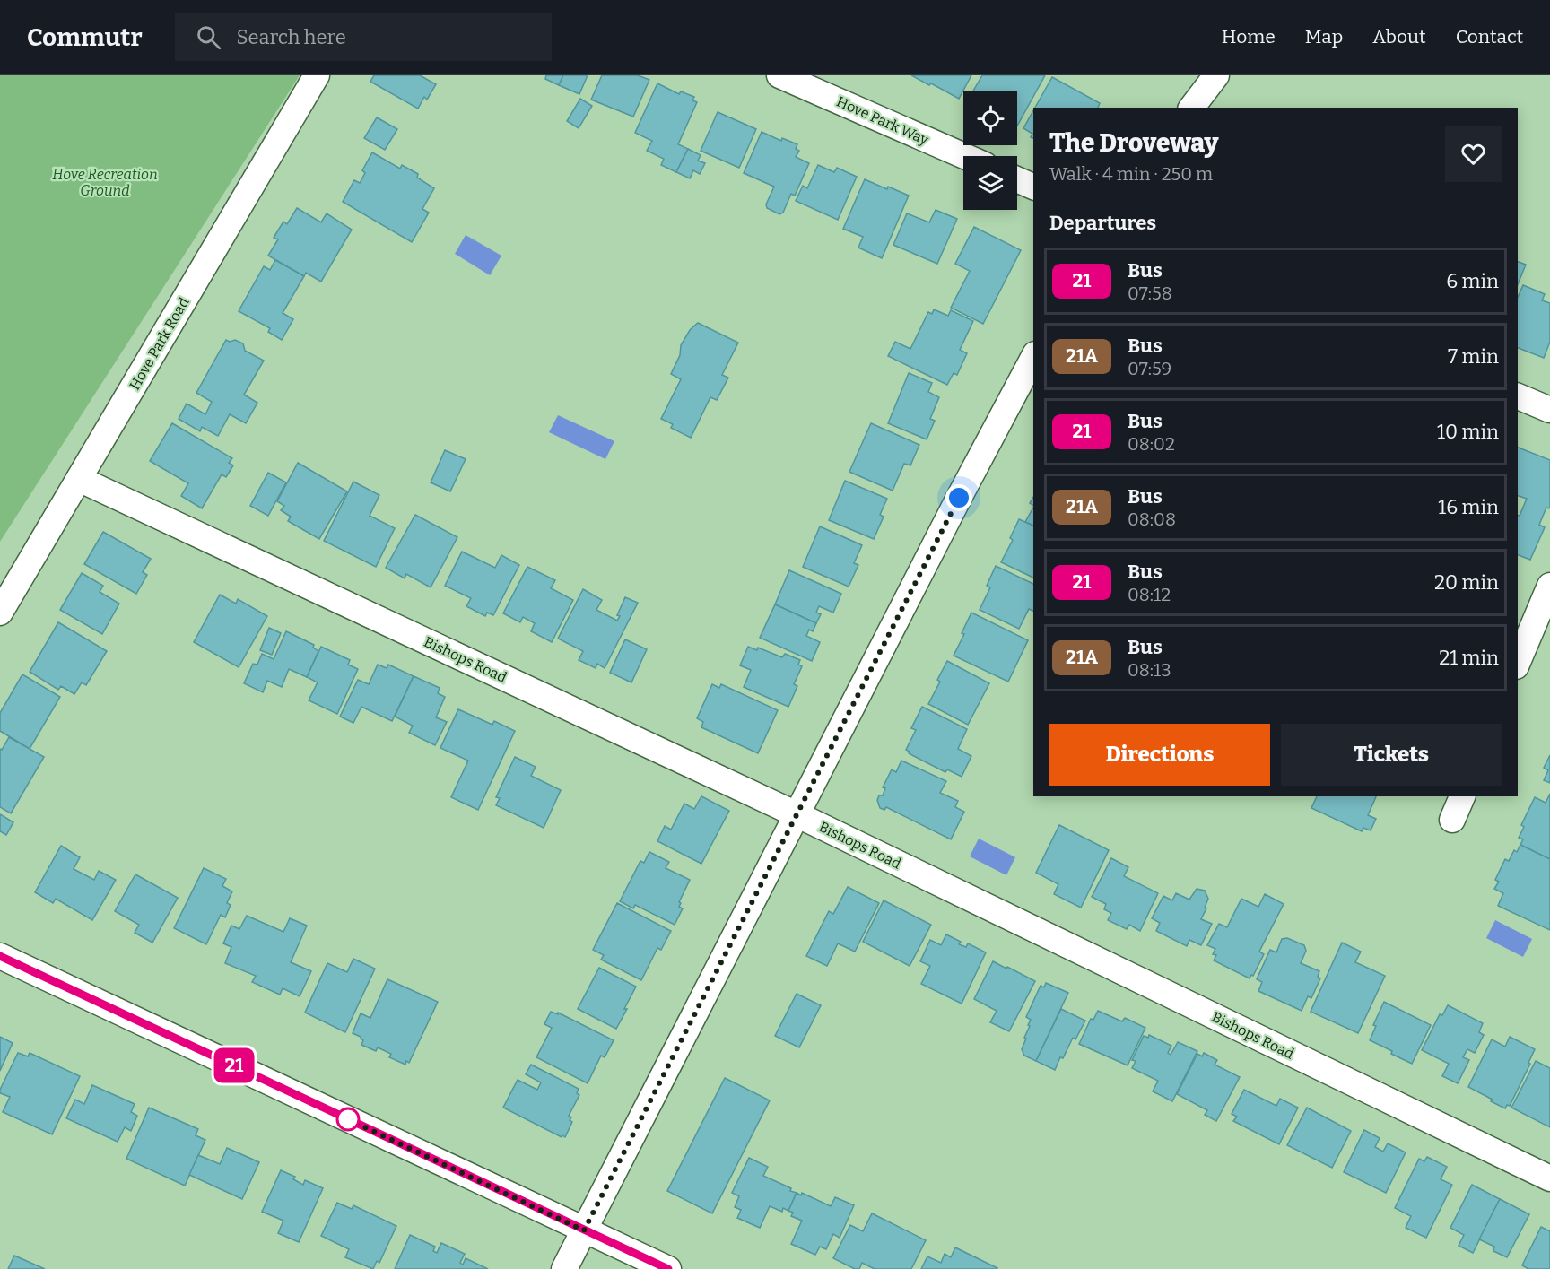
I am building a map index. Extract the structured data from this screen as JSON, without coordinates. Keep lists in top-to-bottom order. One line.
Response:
{"streets":{"street":["Hove Park Way","Hove Park Road","Bishops Road"]},"crossings":[["Hove Park Road","Bishops Road"]],"parks":["Hove Recreation Ground"],"lines":["bus line 21"],"page":{"header":"Commutr","search":"Search here","nav":["Home","Map","About","Contact"],"on_map":"21","heading":[["The Droveway","Walk · 4 min · 250 m"],"Departures"],"list":[{"mark":"21","name":"Bus","note":"07:58","value":"6 min"},{"mark":"21A","name":"Bus","note":"07:59","value":"7 min"},{"mark":"21","name":"Bus","note":"08:02","value":"10 min"},{"mark":"21A","name":"Bus","note":"08:08","value":"16 min"},{"mark":"21","name":"Bus","note":"08:12","value":"20 min"},{"mark":"21A","name":"Bus","note":"08:13","value":"21 min"}],"buttons":["Directions","Tickets"]}}
